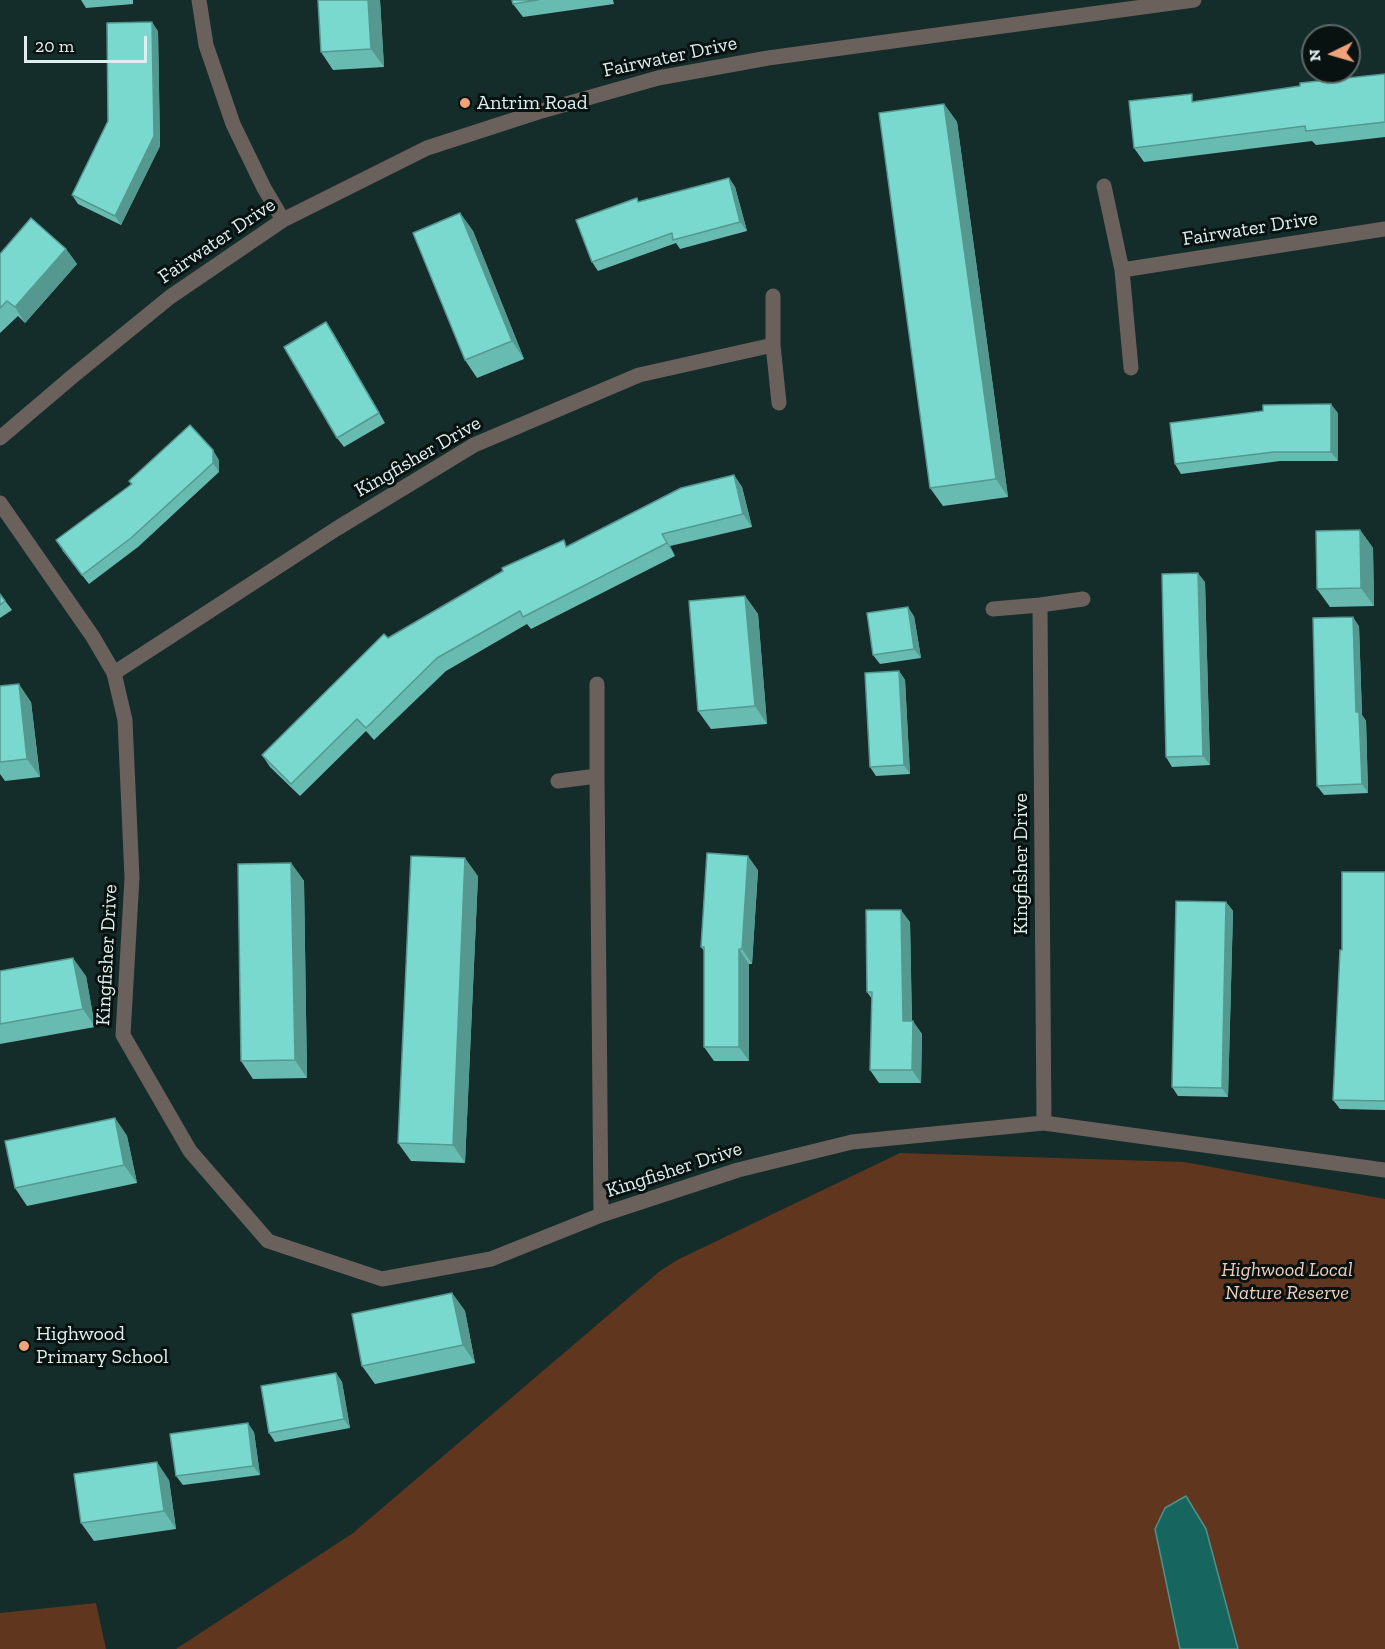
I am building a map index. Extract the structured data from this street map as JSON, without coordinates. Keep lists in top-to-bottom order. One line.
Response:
{"streets":{"street":["Fairwater Drive","Kingfisher Drive"]},"parks":["Highwood Local Nature Reserve"],"places":["Antrim Road","Highwood Primary School"],"scale_bar":"20 m","north":"left"}
